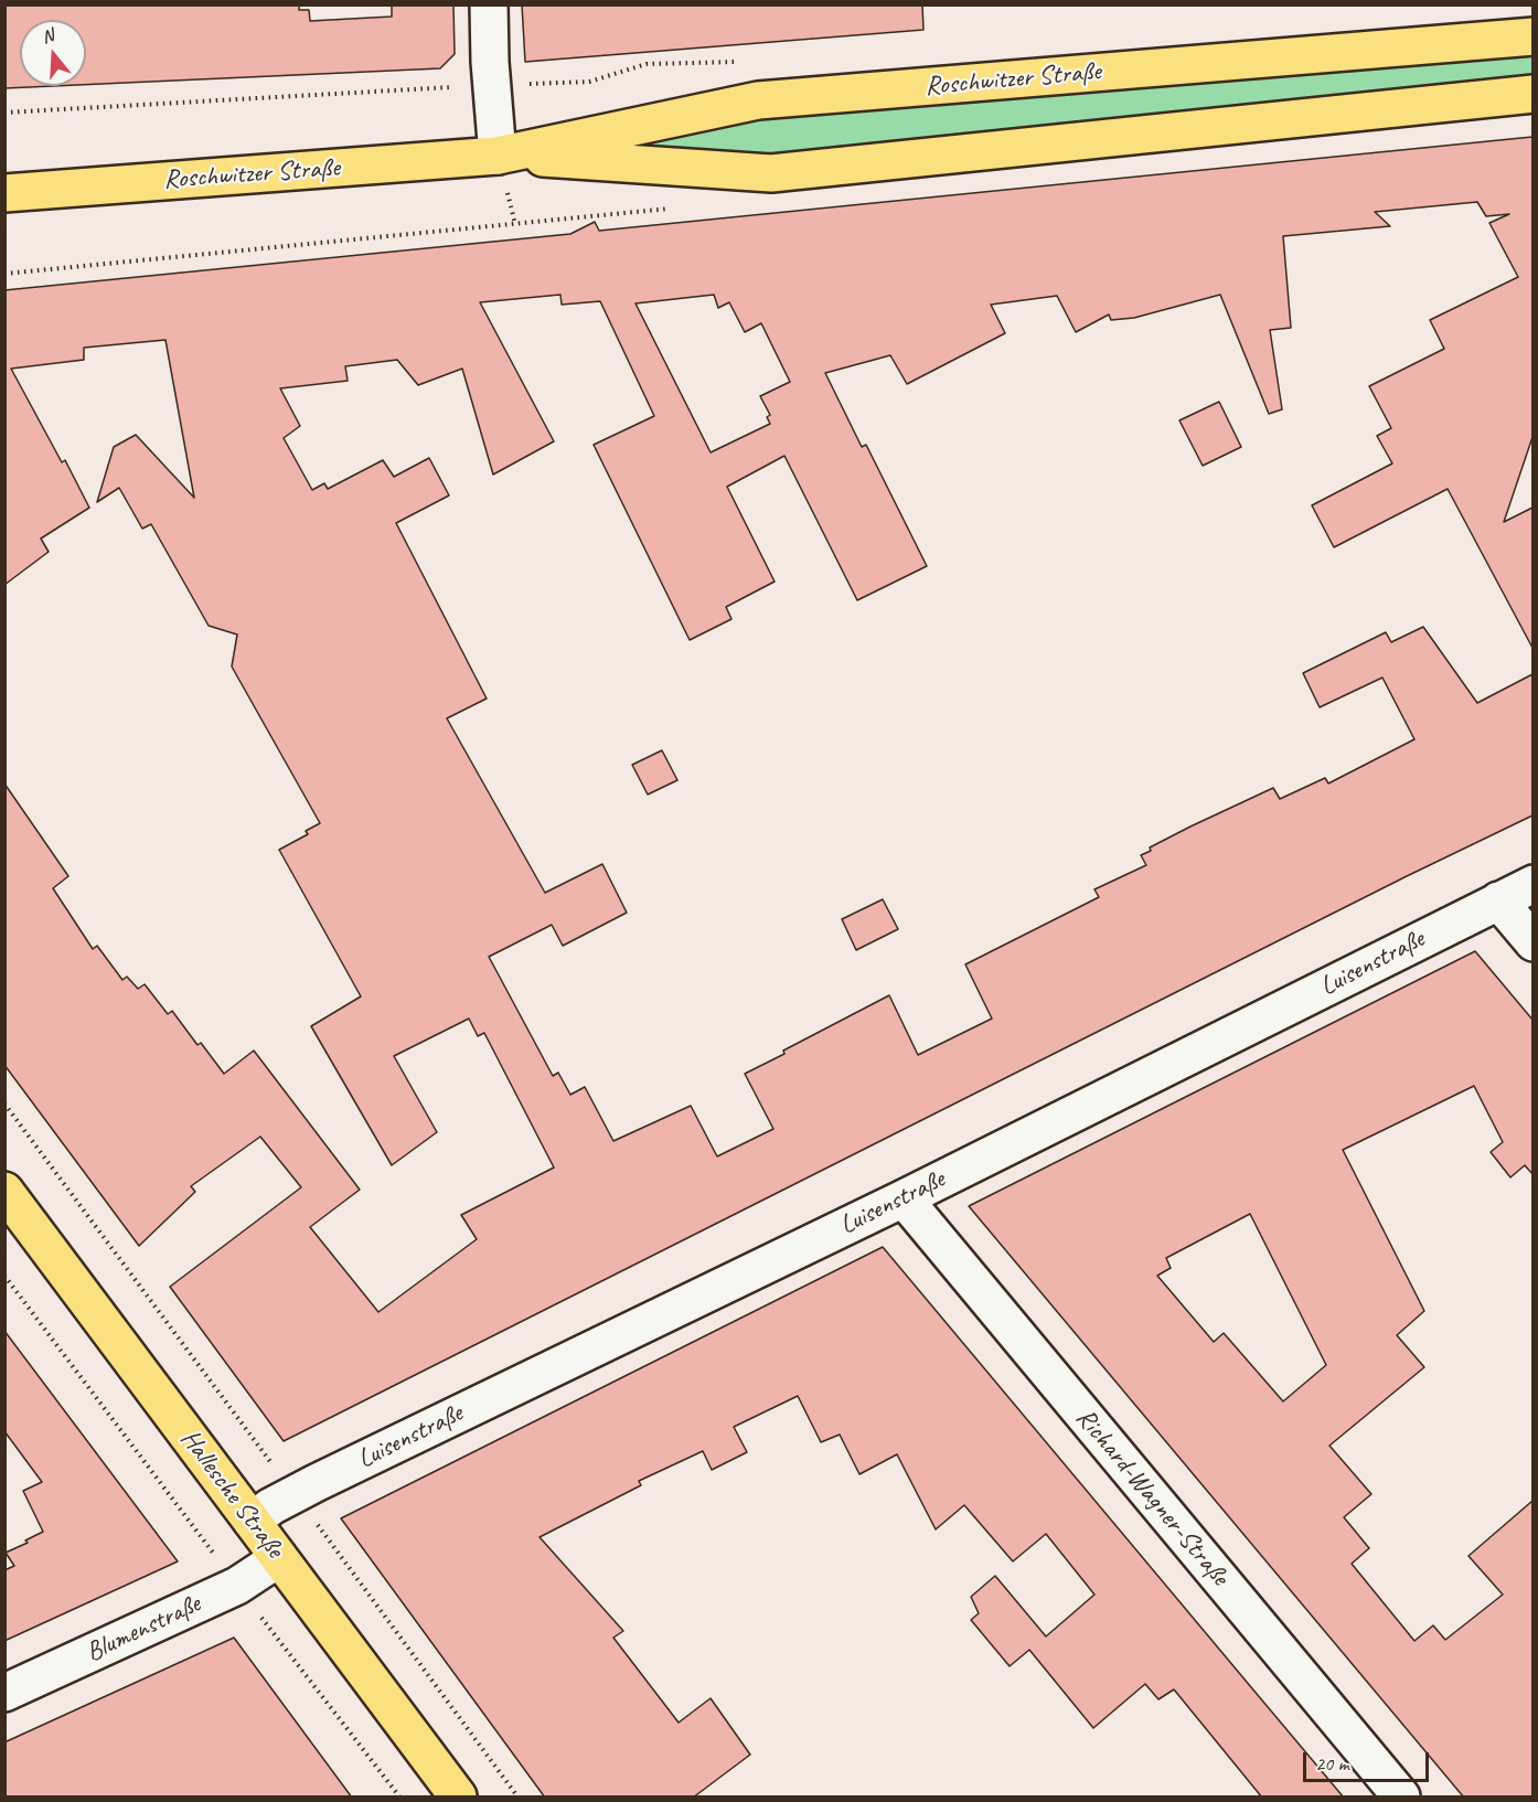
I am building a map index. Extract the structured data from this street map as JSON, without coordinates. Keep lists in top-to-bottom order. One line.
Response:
{"streets":{"main road":["Roschwitzer Straße","Hallesche Straße"],"street":["Luisenstraße","Richard-Wagner-Straße","Blumenstraße"]},"crossings":[["Luisenstraße","Hallesche Straße"],["Luisenstraße","Richard-Wagner-Straße"],["Hallesche Straße","Blumenstraße"]],"scale_bar":"20 m","north":"top"}
